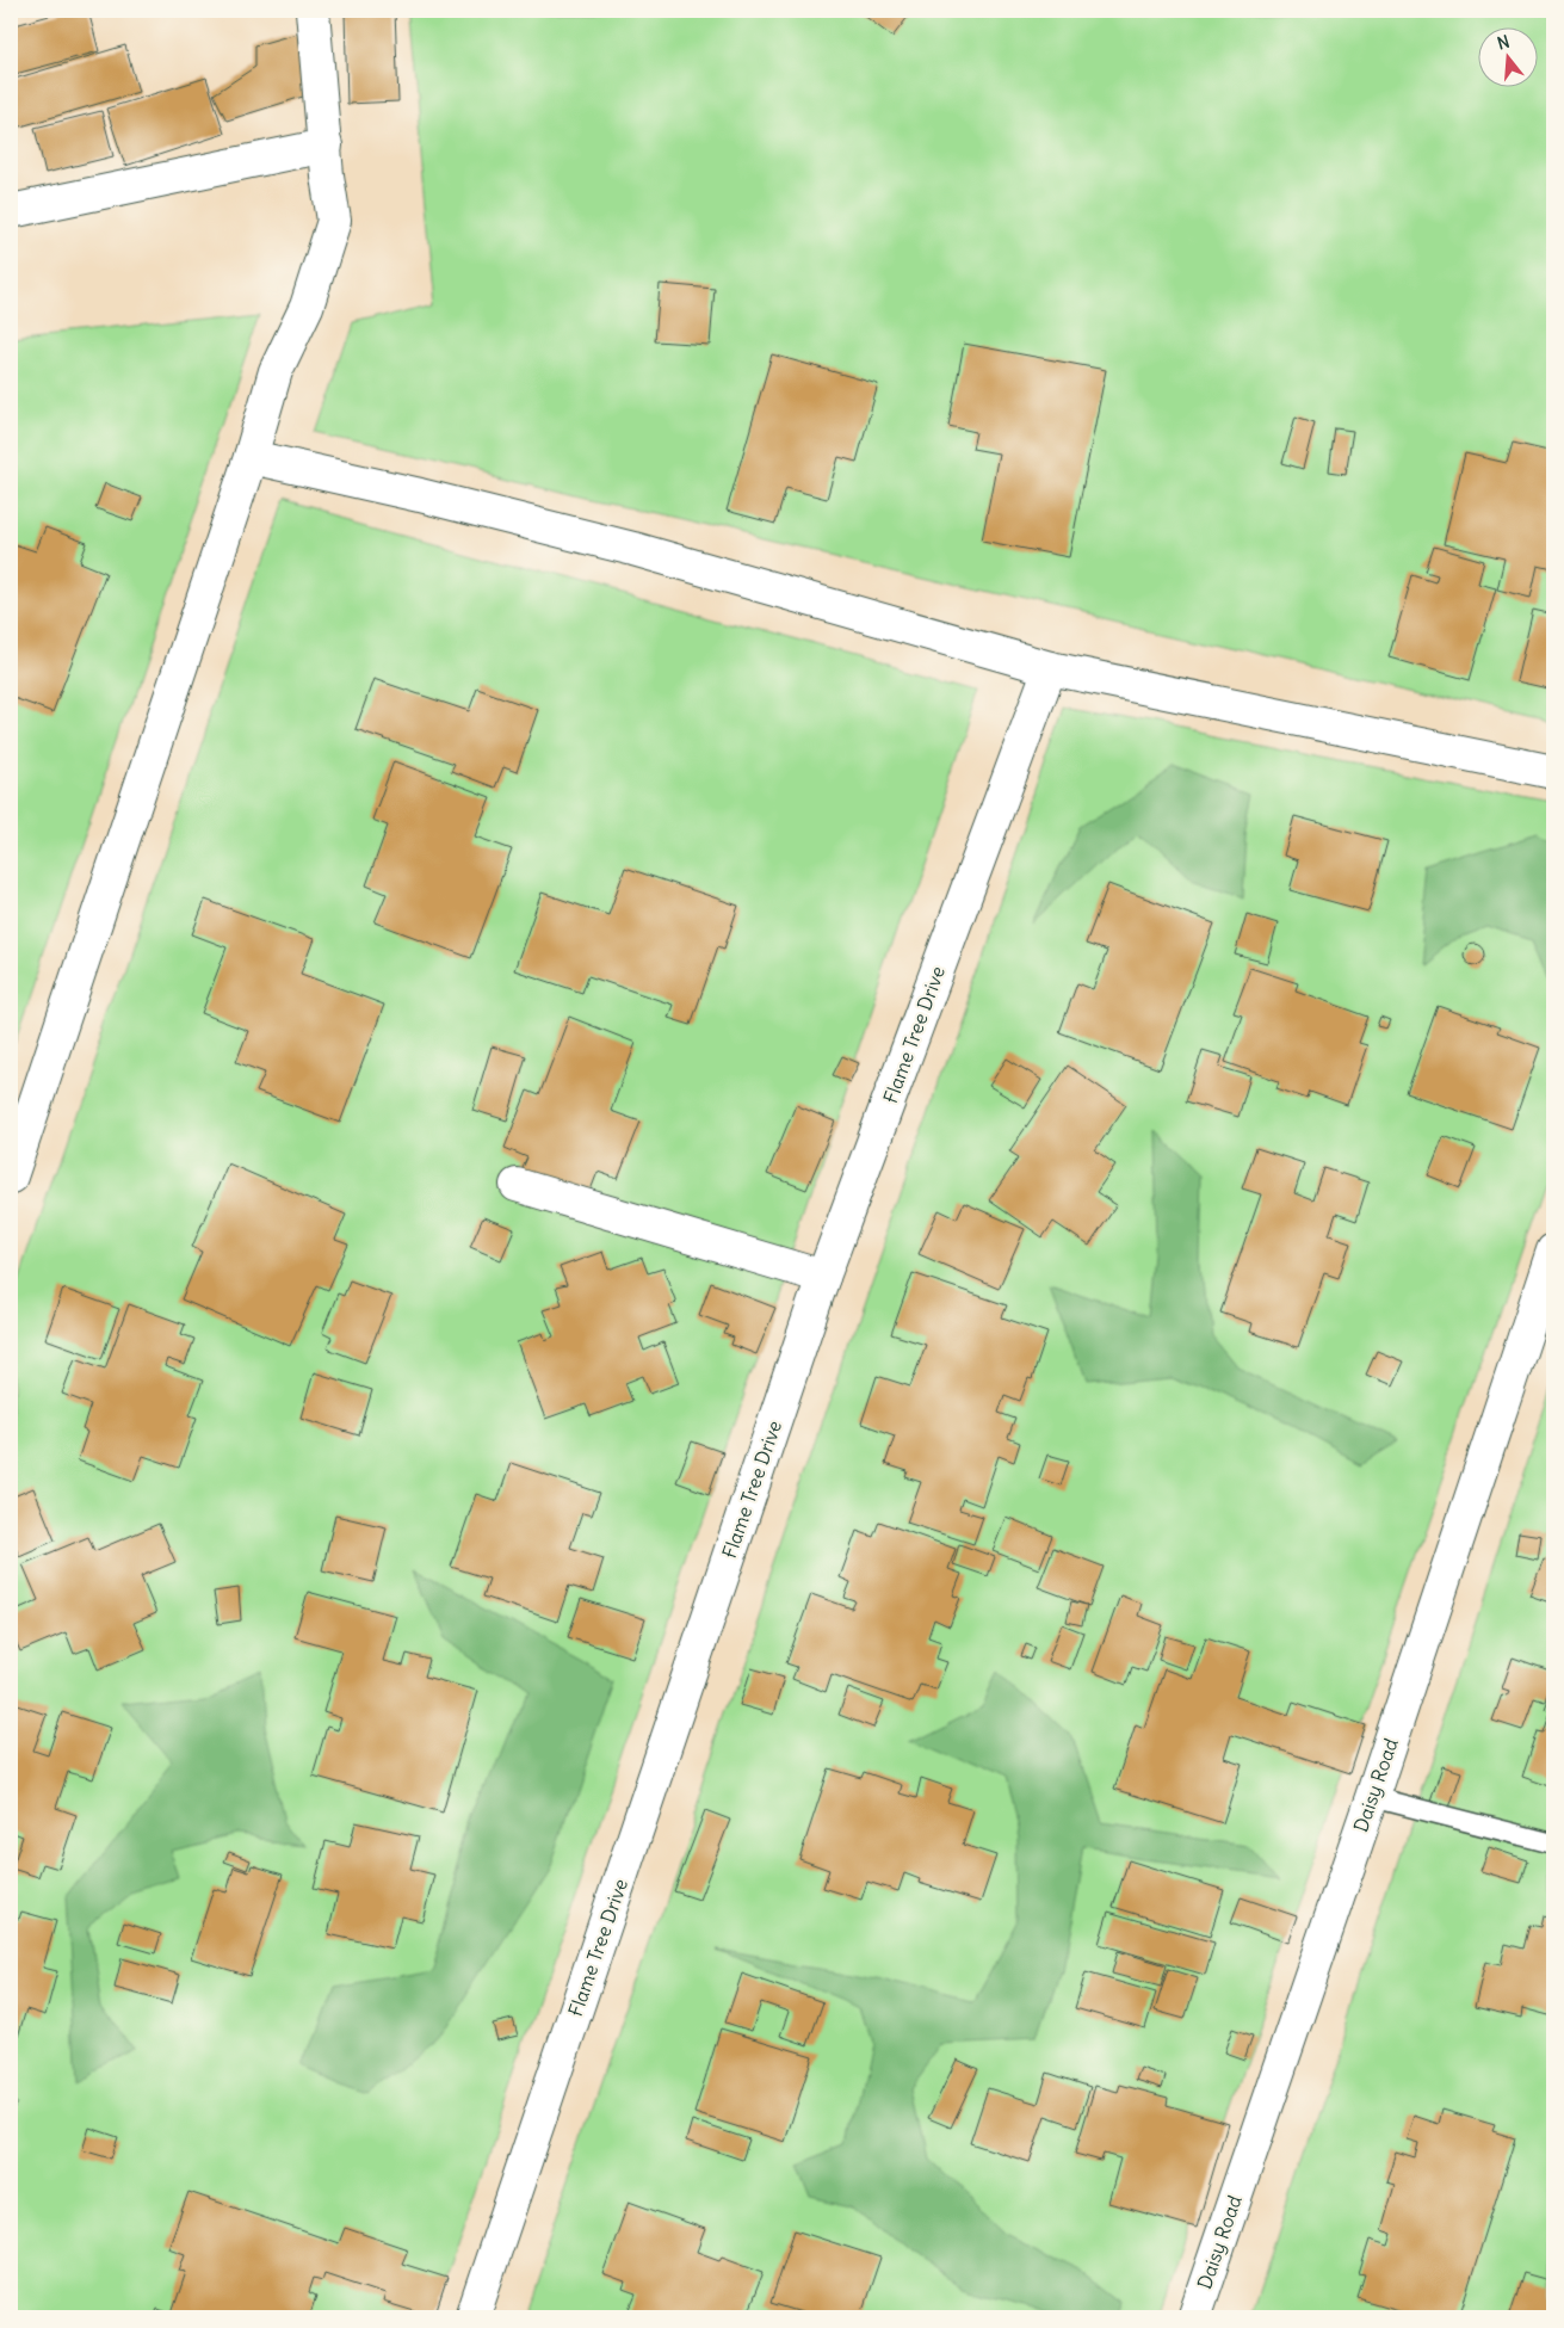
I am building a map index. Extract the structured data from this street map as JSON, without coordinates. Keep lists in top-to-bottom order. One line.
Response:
{"streets":{"street":["Flame Tree Drive","Daisy Road"]},"north":"top"}
